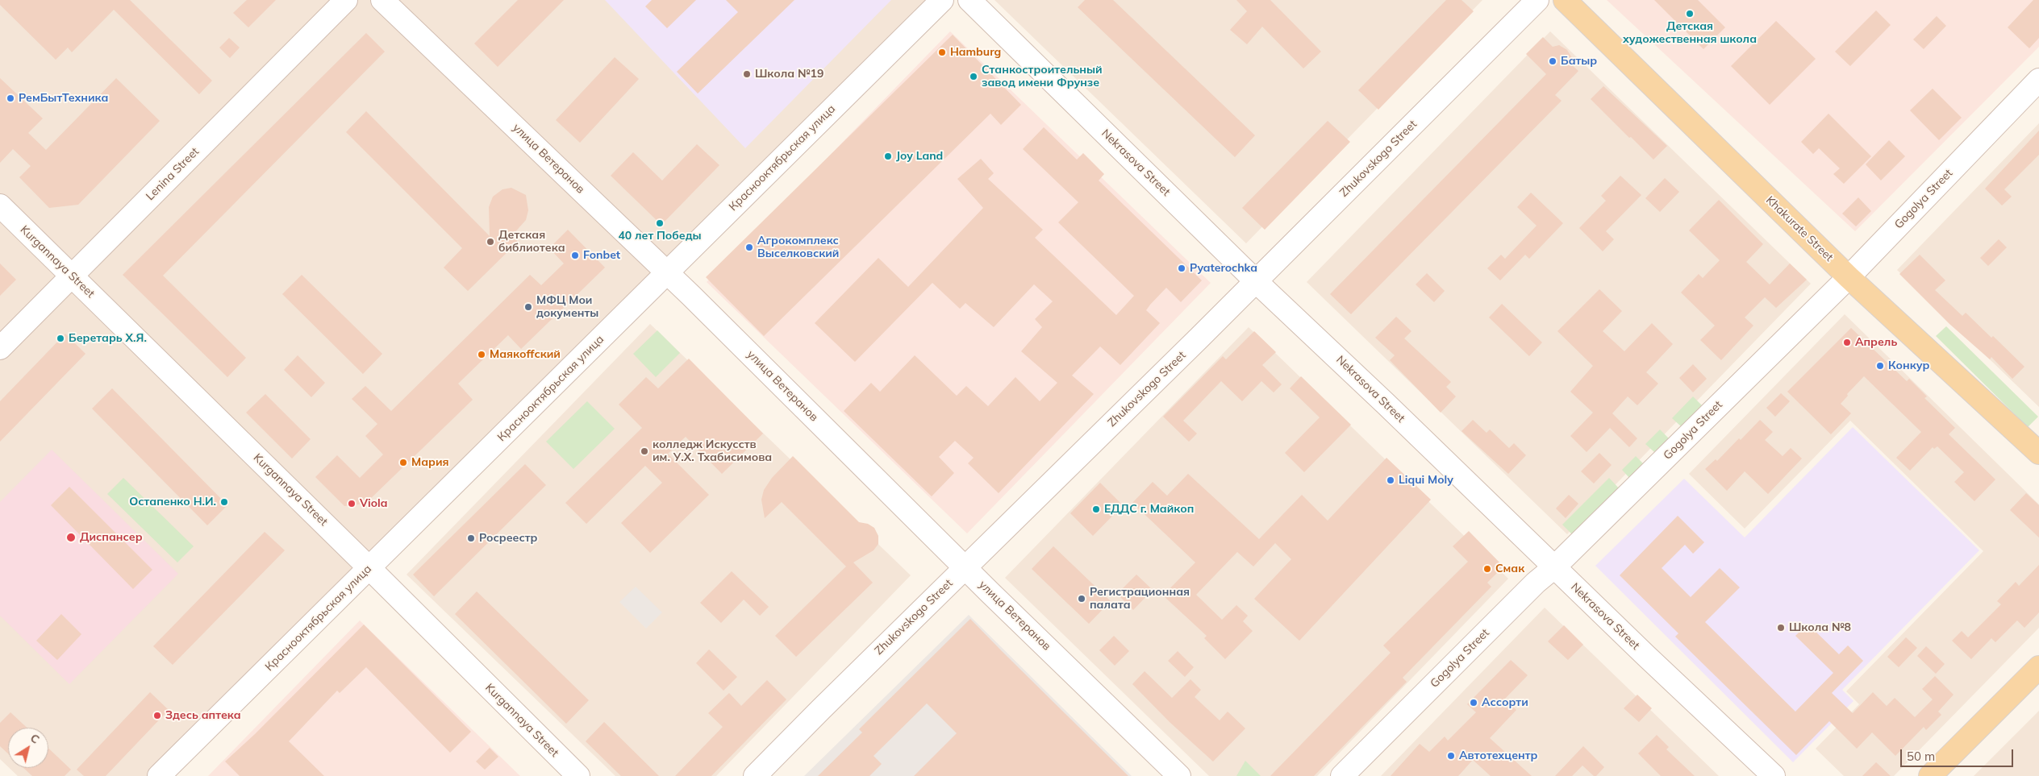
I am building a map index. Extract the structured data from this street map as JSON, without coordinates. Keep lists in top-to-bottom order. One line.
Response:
{"streets":{"main road":["Khakurate Street"],"street":["Краснооктябрьская улица","улица Ветеранов","Zhukovskogo Street","Nekrasova Street","Lenina Street","Gogolya Street","Kurgannaya Street"]},"crossings":[["Краснооктябрьская улица","улица Ветеранов"],["Краснооктябрьская улица","Kurgannaya Street"],["улица Ветеранов","Zhukovskogo Street"],["Zhukovskogo Street","Nekrasova Street"],["Nekrasova Street","Gogolya Street"],["Lenina Street","Kurgannaya Street"],["Gogolya Street","Khakurate Street"]],"places":["Детская художественная школа","Hamburg","Батыр","Школа №19","Станкостроительный завод имени Фрунзе","РемБытТехника","Joy Land","40 лет Победы","Детская библиотека","Агрокомплекс Выселковский","Fonbet","Pyaterochka","МФЦ Мои документы","Беретарь Х.Я.","Апрель","Маякоffский","Конкур","колледж Искусств им. У.Х. Тхабисимова","Мария","Liqui Moly","Остапенко Н.И.","Viola","ЕДДС г. Майкоп","Диспансер","Росреестр","Смак","Регистрационная палата","Школа №8","Ассорти","Здесь аптека","Автотехцентр"],"scale_bar":"50 m","north":"top right"}
